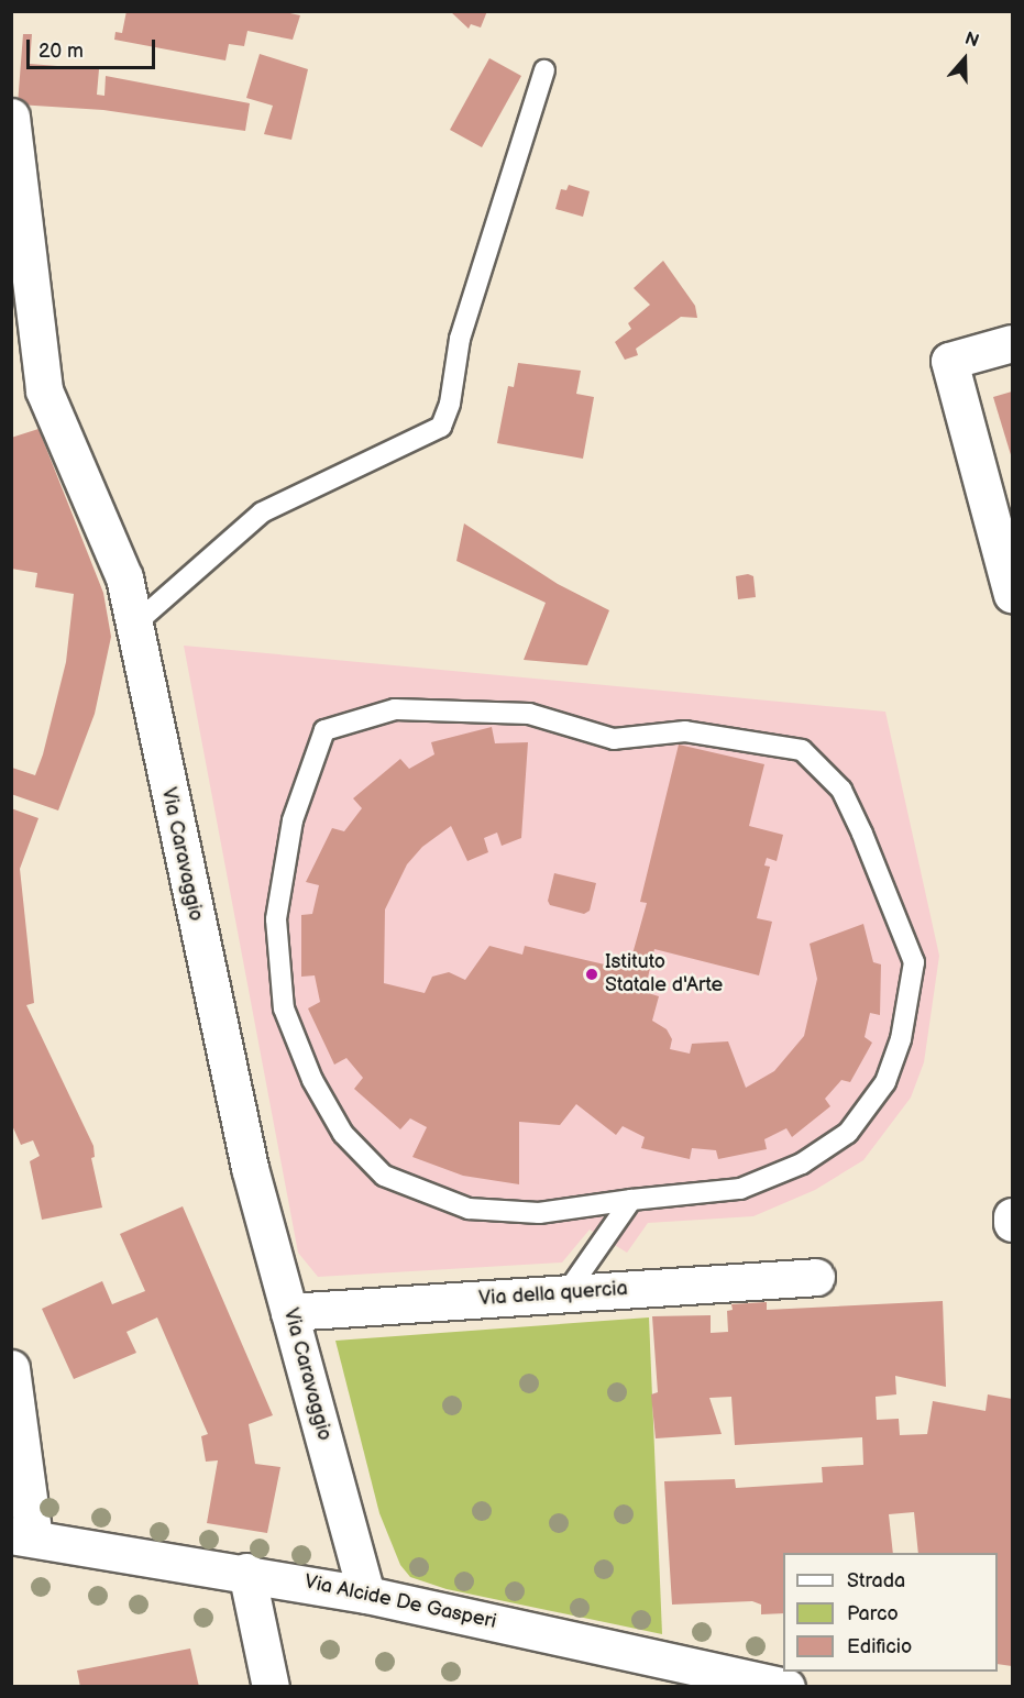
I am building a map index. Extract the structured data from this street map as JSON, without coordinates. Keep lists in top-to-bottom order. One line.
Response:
{"streets":{"street":["Via Caravaggio","Via della quercia","Via Alcide De Gasperi"]},"crossings":[["Via Caravaggio","Via della quercia"],["Via Caravaggio","Via Alcide De Gasperi"]],"places":["Istituto Statale d'Arte"],"legend":["Strada","Parco","Edificio"],"scale_bar":"20 m","north":"top"}
